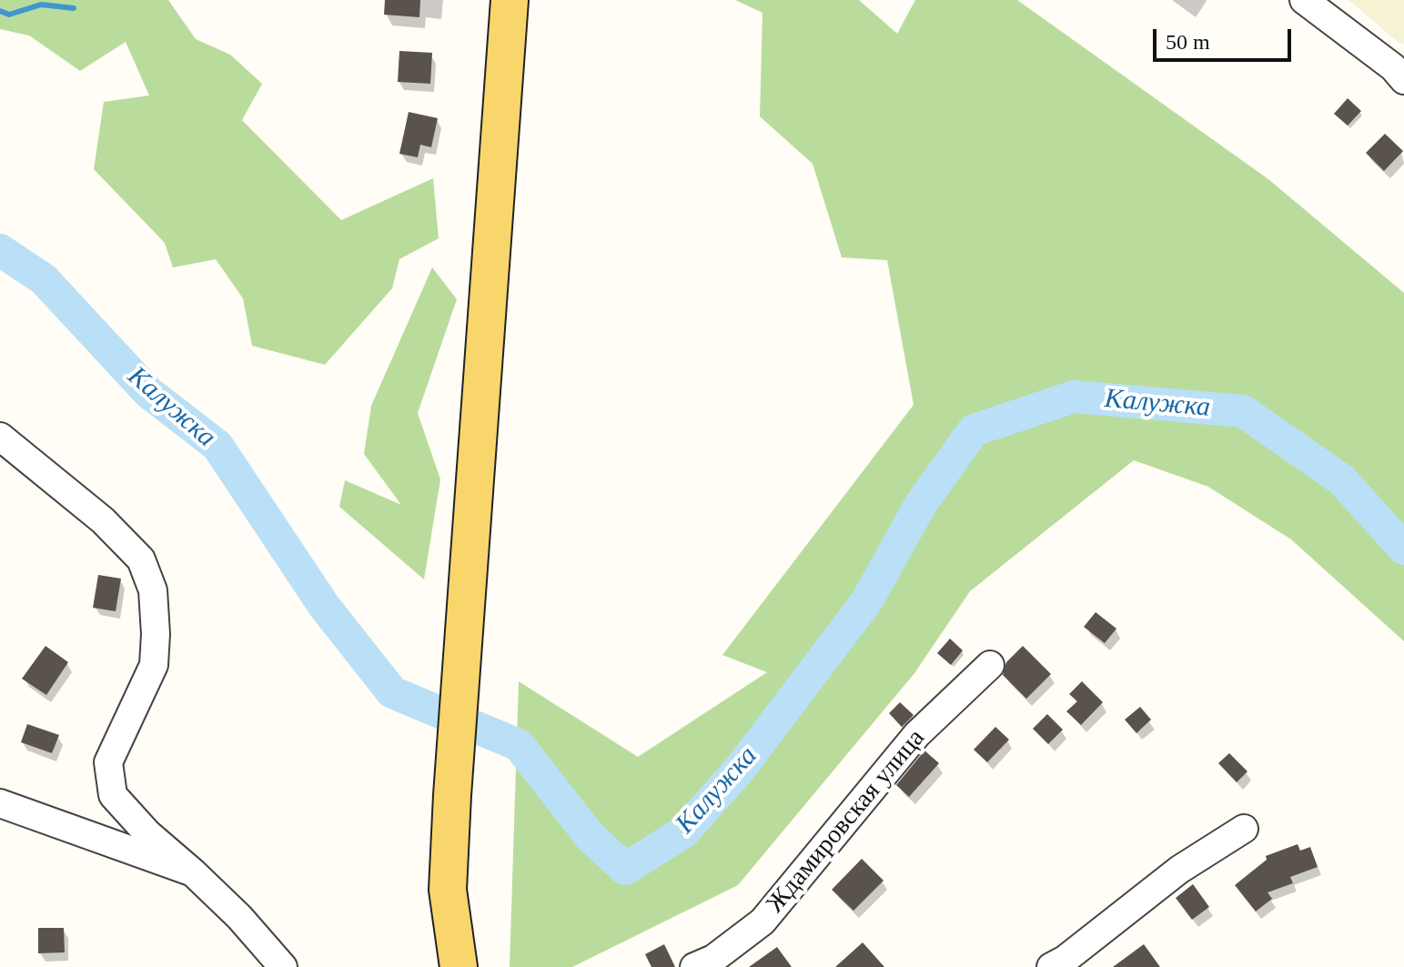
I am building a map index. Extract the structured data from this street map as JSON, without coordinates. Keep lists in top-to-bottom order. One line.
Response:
{"streets":{"street":["Ждамировская улица"]},"water":["Калужка"],"scale_bar":"50 m"}
